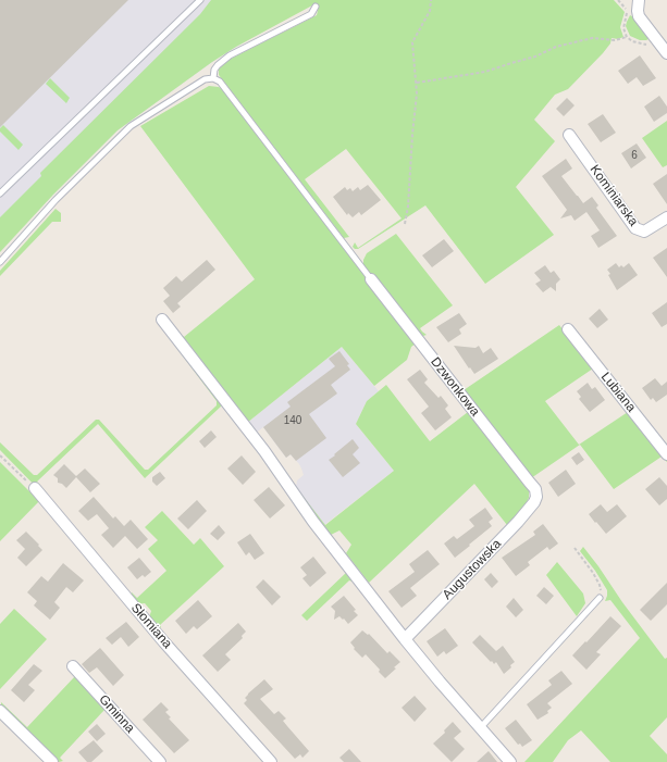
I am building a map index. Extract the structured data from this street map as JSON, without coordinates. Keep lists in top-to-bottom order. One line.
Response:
{"streets":{"street":["Kominiarska","Dzwonkowa","Lubiana","Augustowska","Słomiana","Gminna"]},"crossings":[["Dzwonkowa","Augustowska"]],"house_numbers":["6","140"]}
